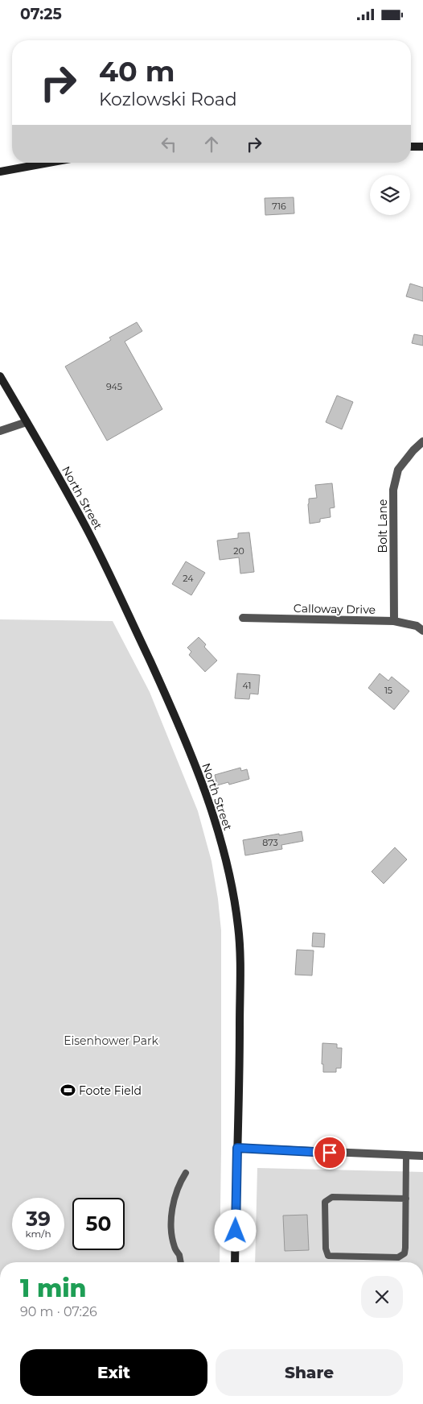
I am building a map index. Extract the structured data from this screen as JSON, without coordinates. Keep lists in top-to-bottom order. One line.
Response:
{"streets":{"main road":["North Street"],"street":["Bolt Lane","Calloway Drive"]},"crossings":[["Bolt Lane","Calloway Drive"]],"parks":["Eisenhower Park"],"places":{"sports":["Foote Field"]},"house_numbers":["716","945","20","24","41","15","873"],"page":{"status":"07:25","turn":["40 m","Kozlowski Road"],"speed":"39 km/h","limit":"50","heading":["1 min","90 m · 07:26"],"buttons":["Exit","Share"]}}
